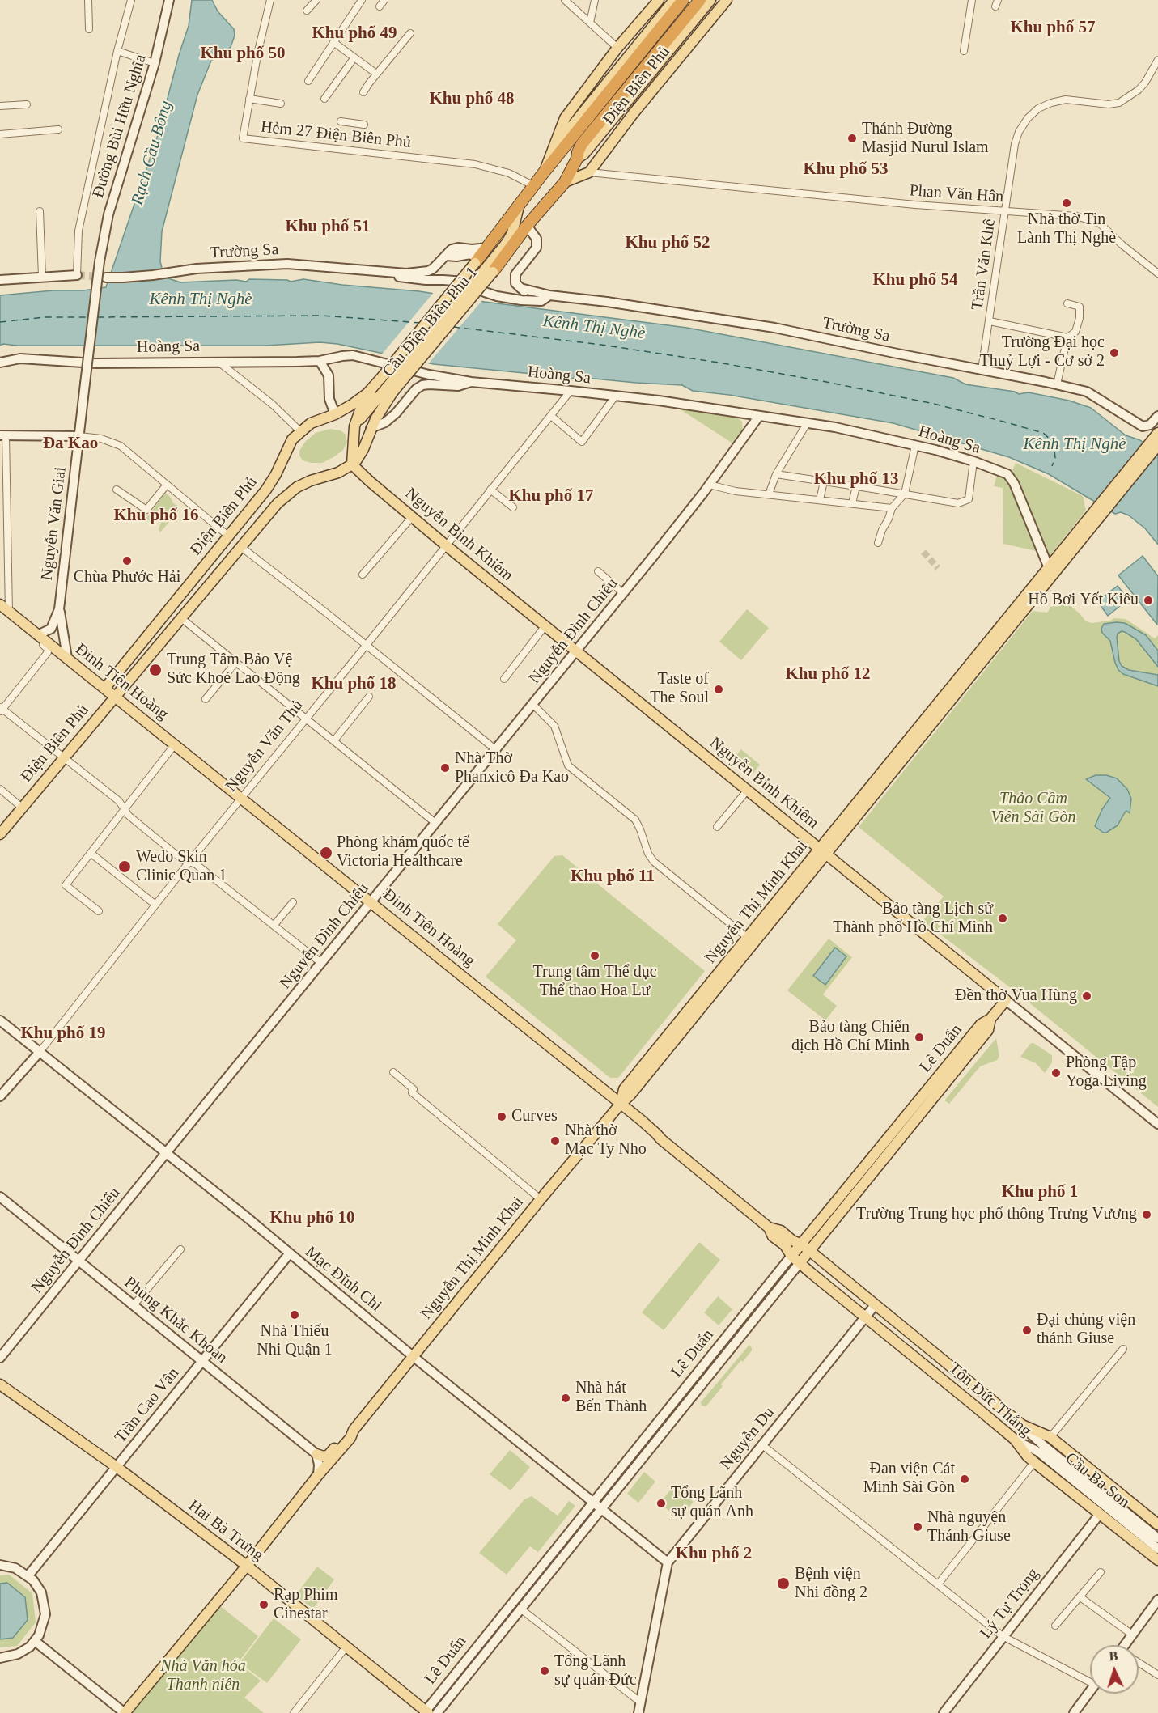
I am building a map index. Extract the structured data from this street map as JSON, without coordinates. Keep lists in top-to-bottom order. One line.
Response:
{"streets":{"highway":["Điện Biên Phủ"],"main road":["Cầu Điện Biên Phủ 1","Ðiện Biên Phủ","Nguyễn Bỉnh Khiêm","Đinh Tiên Hoàng","Nguyễn Thị Minh Khai","Lê Duẩn","Tôn Đức Thắng","Hai Bà Trưng"],"street":["Đường Bùi Hữu Nghĩa","Hẻm 27 Điện Biên Phủ","Phan Văn Hân","Trường Sa","Trần Văn Khê","Hoàng Sa","Nguyễn Văn Giai","Nguyễn Đình Chiểu","Nguyễn Văn Thủ","Mạc Đĩnh Chi","Phùng Khắc Khoan","Trần Cao Vân","Nguyễn Du","Cầu Ba Son","Lý Tự Trọng"]},"crossings":[["Điện Biên Phủ","Hẻm 27 Điện Biên Phủ"],["Điện Biên Phủ","Phan Văn Hân"],["Điện Biên Phủ","Cầu Điện Biên Phủ 1"],["Điện Biên Phủ","Ðiện Biên Phủ"],["Điện Biên Phủ","Đinh Tiên Hoàng"],["Đường Bùi Hữu Nghĩa","Nguyễn Văn Giai"],["Phan Văn Hân","Trần Văn Khê"],["Trường Sa","Trần Văn Khê"],["Cầu Điện Biên Phủ 1","Ðiện Biên Phủ"],["Hoàng Sa","Nguyễn Đình Chiểu"],["Hoàng Sa","Nguyễn Văn Thủ"],["Hoàng Sa","Nguyễn Thị Minh Khai"],["Ðiện Biên Phủ","Nguyễn Bỉnh Khiêm"],["Ðiện Biên Phủ","Đinh Tiên Hoàng"],["Nguyễn Văn Giai","Đinh Tiên Hoàng"],["Nguyễn Bỉnh Khiêm","Nguyễn Đình Chiểu"],["Nguyễn Bỉnh Khiêm","Nguyễn Văn Thủ"],["Nguyễn Bỉnh Khiêm","Nguyễn Thị Minh Khai"],["Nguyễn Bỉnh Khiêm","Lê Duẩn"],["Nguyễn Đình Chiểu","Đinh Tiên Hoàng"],["Nguyễn Đình Chiểu","Mạc Đĩnh Chi"],["Nguyễn Đình Chiểu","Phùng Khắc Khoan"],["Đinh Tiên Hoàng","Nguyễn Văn Thủ"],["Đinh Tiên Hoàng","Nguyễn Thị Minh Khai"],["Đinh Tiên Hoàng","Lê Duẩn"],["Đinh Tiên Hoàng","Tôn Đức Thắng"],["Nguyễn Văn Thủ","Mạc Đĩnh Chi"],["Nguyễn Thị Minh Khai","Mạc Đĩnh Chi"],["Nguyễn Thị Minh Khai","Phùng Khắc Khoan"],["Nguyễn Thị Minh Khai","Hai Bà Trưng"],["Lê Duẩn","Mạc Đĩnh Chi"],["Lê Duẩn","Tôn Đức Thắng"],["Lê Duẩn","Hai Bà Trưng"],["Mạc Đĩnh Chi","Trần Cao Vân"],["Mạc Đĩnh Chi","Nguyễn Du"],["Phùng Khắc Khoan","Trần Cao Vân"],["Tôn Đức Thắng","Nguyễn Du"],["Tôn Đức Thắng","Cầu Ba Son"],["Tôn Đức Thắng","Lý Tự Trọng"],["Trần Cao Vân","Hai Bà Trưng"]],"districts":["Khu phố 57","Khu phố 49","Khu phố 50","Khu phố 48","Khu phố 53","Khu phố 51","Khu phố 52","Khu phố 54","Đa Kao","Khu phố 13","Khu phố 17","Khu phố 16","Khu phố 12","Khu phố 18","Khu phố 11","Khu phố 19","Khu phố 1","Khu phố 10","Khu phố 2"],"water":["Rạch Cầu Bông","Kênh Thị Nghè"],"parks":["Thảo Cầm Viên Sài Gòn","Nhà Văn hóa Thanh niên"],"places":["Thánh Đường Masjid Nurul Islam","Nhà thờ Tin Lành Thị Nghè","Trường Đại học Thuỷ Lợi - Cơ sở 2","Chùa Phước Hải","Hồ Bơi Yết Kiêu","Trung Tâm Bảo Vệ Sức Khoẻ Lao Động","Taste of The Soul","Nhà Thờ Phanxicô Đa Kao","Phòng khám quốc tế Victoria Healthcare","Wedo Skin Clinic Quan 1","Bảo tàng Lịch sử Thành phố Hồ Chí Minh","Trung tâm Thể dục Thể thao Hoa Lư","Đền thờ Vua Hùng","Bảo tàng Chiến dịch Hồ Chí Minh","Phòng Tập Yoga Living","Curves","Nhà thờ Mạc Ty Nho","Trường Trung học phổ thông Trưng Vương","Nhà Thiếu Nhi Quận 1","Đại chủng viện thánh Giuse","Nhà hát Bến Thành","Đan viện Cát Minh Sài Gòn","Tổng Lãnh sự quán Anh","Nhà nguyện Thánh Giuse","Bệnh viện Nhi đồng 2","Rạp Phim Cinestar","Tổng Lãnh sự quán Đức"],"north":"top"}
